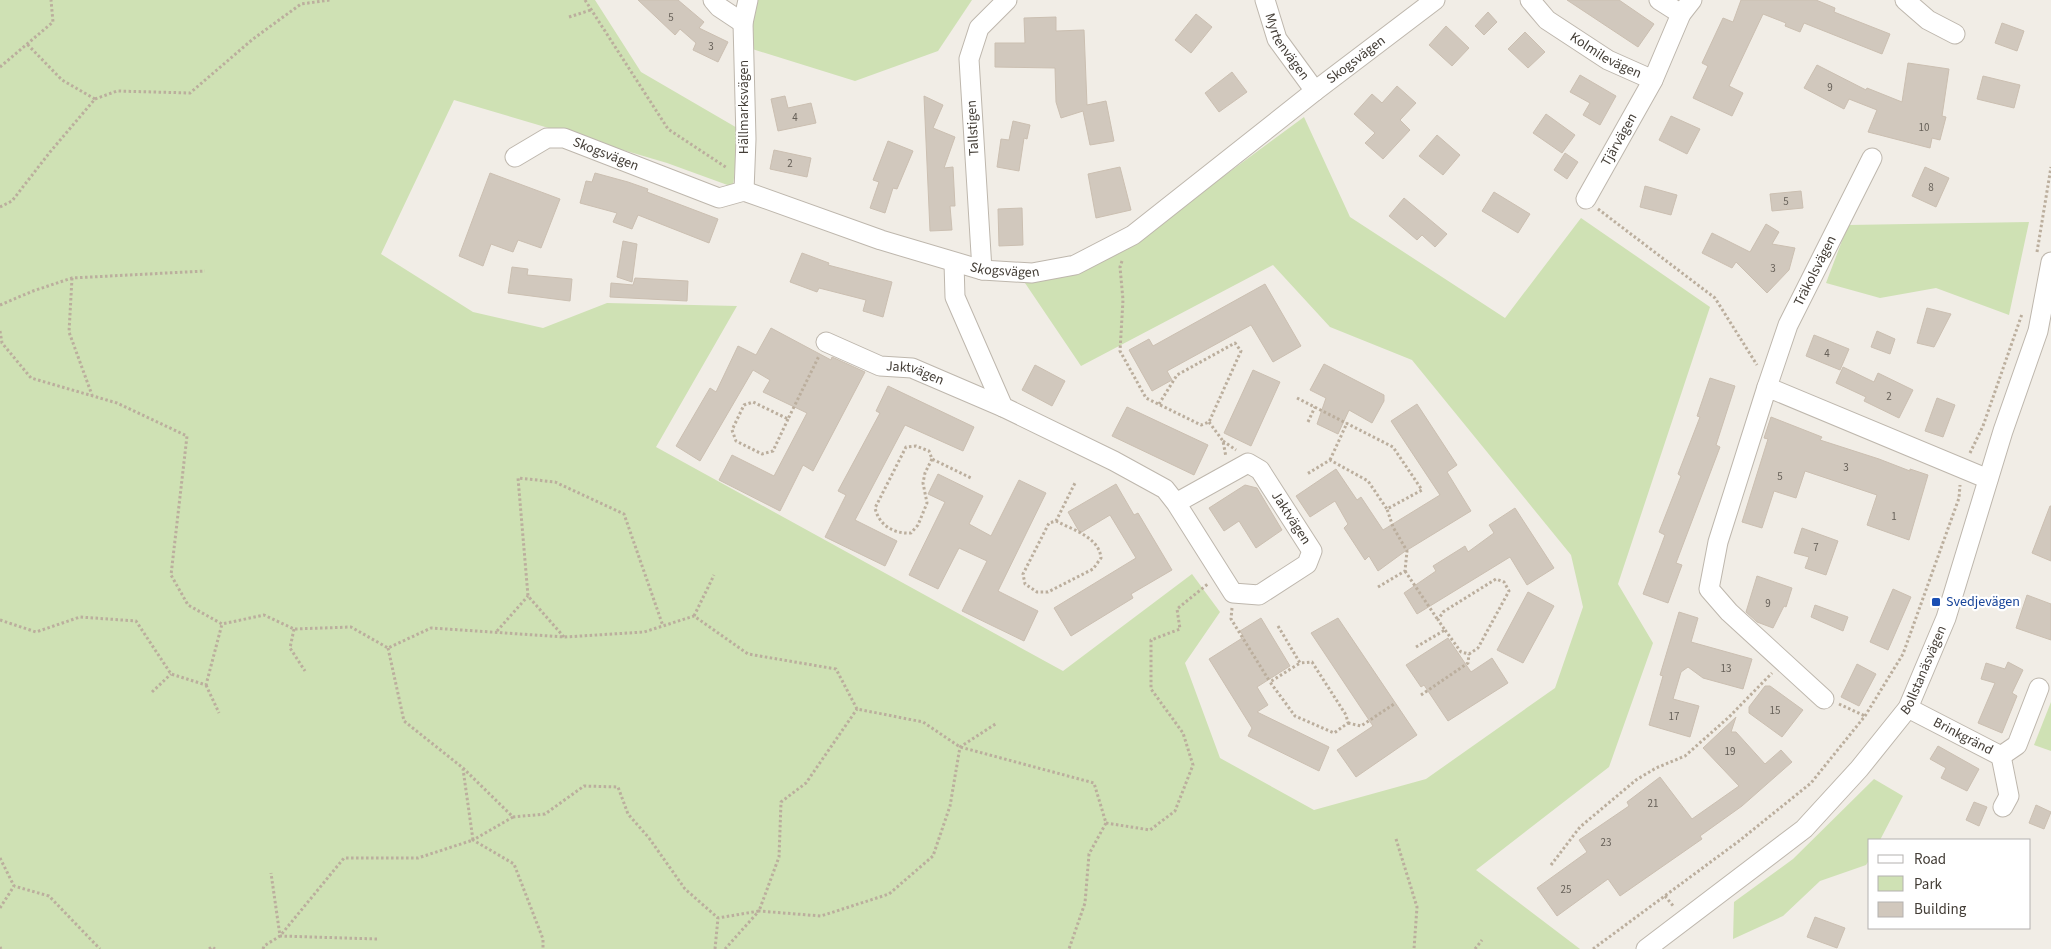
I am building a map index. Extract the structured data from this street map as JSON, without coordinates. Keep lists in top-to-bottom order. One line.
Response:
{"streets":{"street":["Myrtenvägen","Kolmilevägen","Skogsvägen","Hällmarksvägen","Tallstigen","Tjärvägen","Träkolsvägen","Jaktvägen","Bollstanäsvägen","Brinkgränd"]},"crossings":[["Myrtenvägen","Skogsvägen"],["Kolmilevägen","Tjärvägen"],["Skogsvägen","Hällmarksvägen"],["Skogsvägen","Tallstigen"],["Bollstanäsvägen","Brinkgränd"]],"places":{"transit":["Svedjevägen"]},"house_numbers":["5","3","9","4","10","2","8","5","3","4","2","3","5","1","7","9","13","15","17","19","21","23","25"],"legend":["Road","Park","Building"]}
